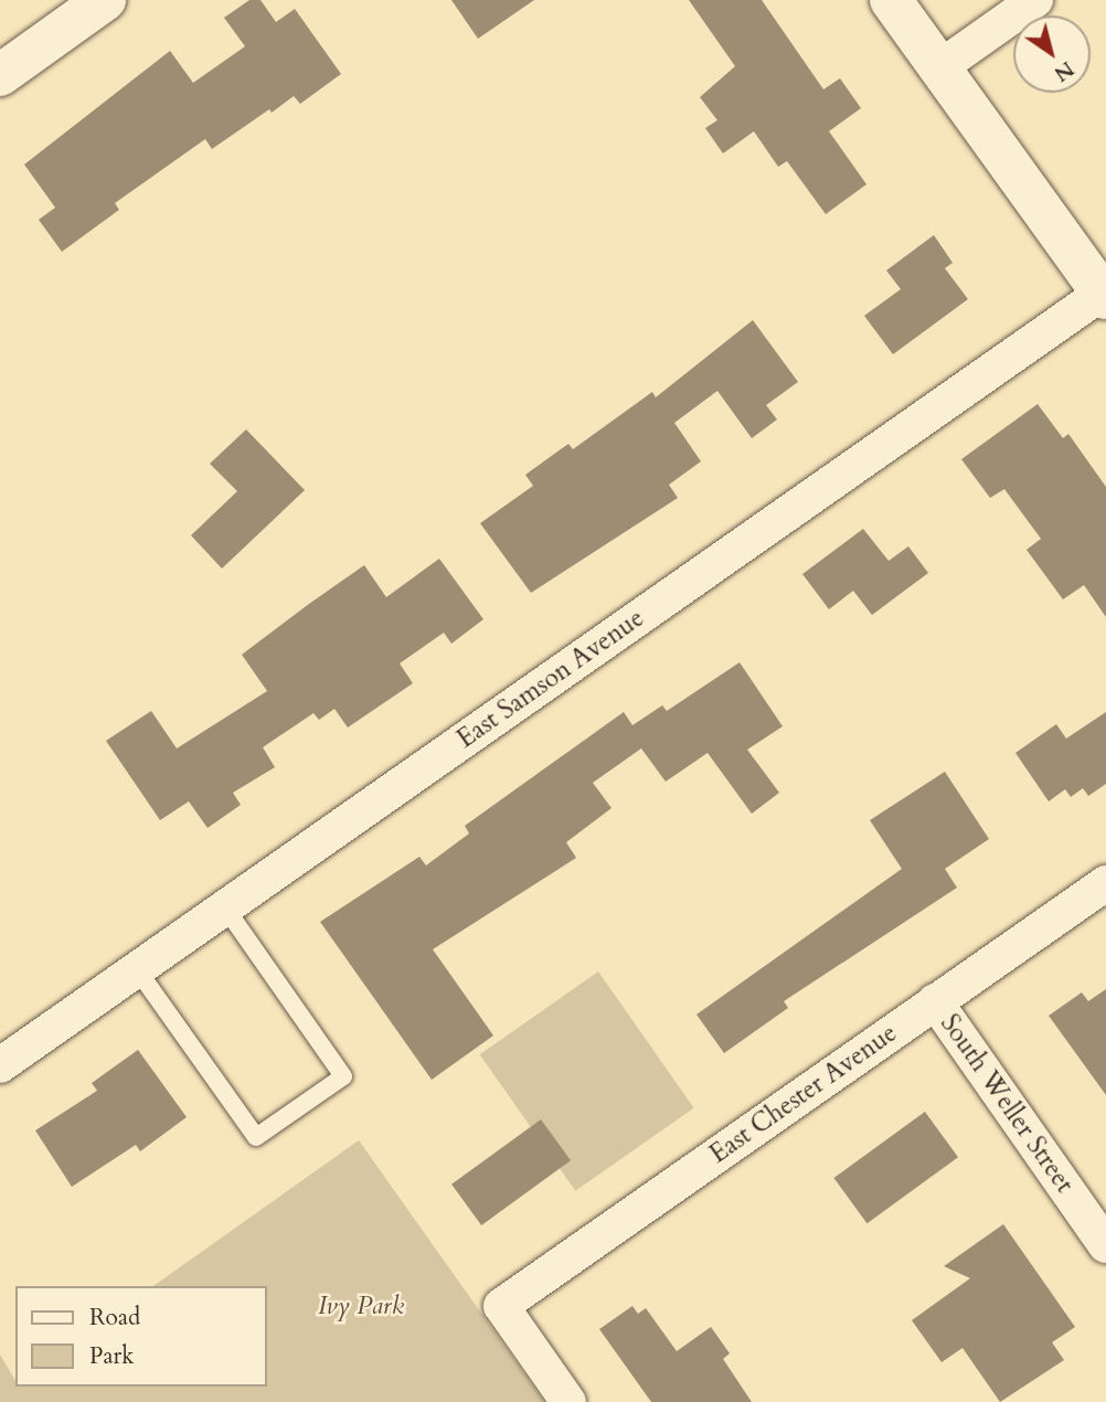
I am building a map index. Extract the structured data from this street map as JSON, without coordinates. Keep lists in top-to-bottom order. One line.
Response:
{"streets":{"street":["East Samson Avenue","East Chester Avenue","South Weller Street"]},"crossings":[["East Chester Avenue","South Weller Street"]],"parks":["Ivy Park"],"legend":["Road","Park"],"north":"bottom right"}
